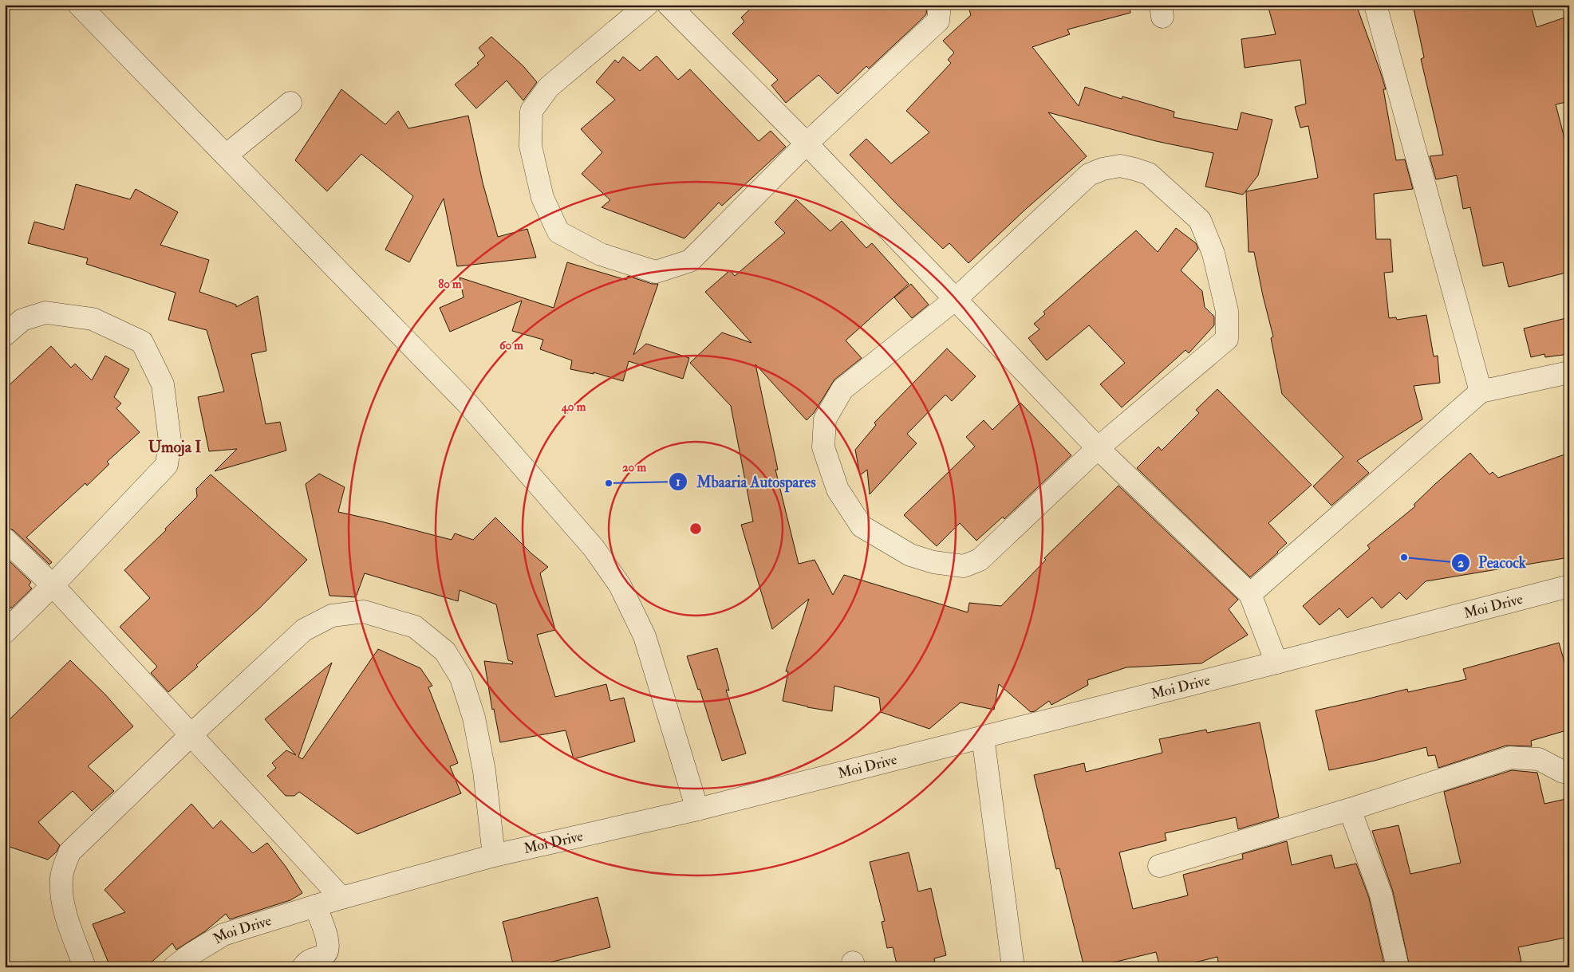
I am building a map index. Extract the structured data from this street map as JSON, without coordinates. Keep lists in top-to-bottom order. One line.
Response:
{"streets":{"street":["Moi Drive"]},"districts":["Umoja I"],"places":["Mbaaria Autospares","Peacock"],"rings":["80 m","60 m","40 m","20 m"]}
